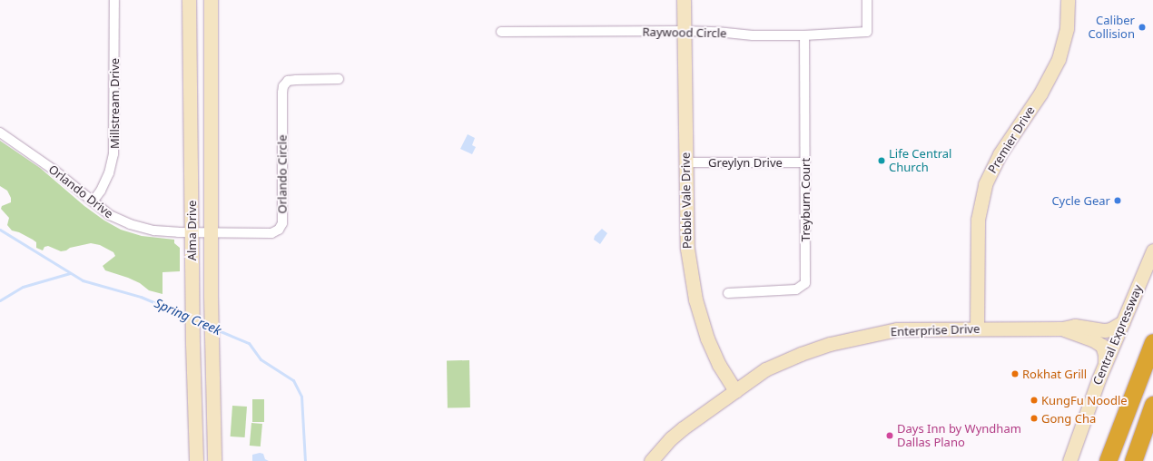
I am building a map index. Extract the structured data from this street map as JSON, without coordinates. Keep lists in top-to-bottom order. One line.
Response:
{"streets":{"street":["Raywood Circle","Millstream Drive","Premier Drive","Greylyn Drive","Orlando Circle","Orlando Drive","Treyburn Court","Pebble Vale Drive","Alma Drive","Enterprise Drive","Central Expressway"]},"crossings":[["Raywood Circle","Treyburn Court"],["Raywood Circle","Pebble Vale Drive"],["Millstream Drive","Orlando Drive"],["Premier Drive","Enterprise Drive"],["Greylyn Drive","Treyburn Court"],["Greylyn Drive","Pebble Vale Drive"],["Orlando Circle","Orlando Drive"],["Orlando Circle","Alma Drive"],["Orlando Drive","Alma Drive"],["Pebble Vale Drive","Enterprise Drive"],["Enterprise Drive","Central Expressway"]],"water":["Spring Creek"],"places":["Caliber Collision","Life Central Church","Cycle Gear","Rokhat Grill","KungFu Noodle","Gong Cha","Days Inn by Wyndham Dallas Plano"]}
